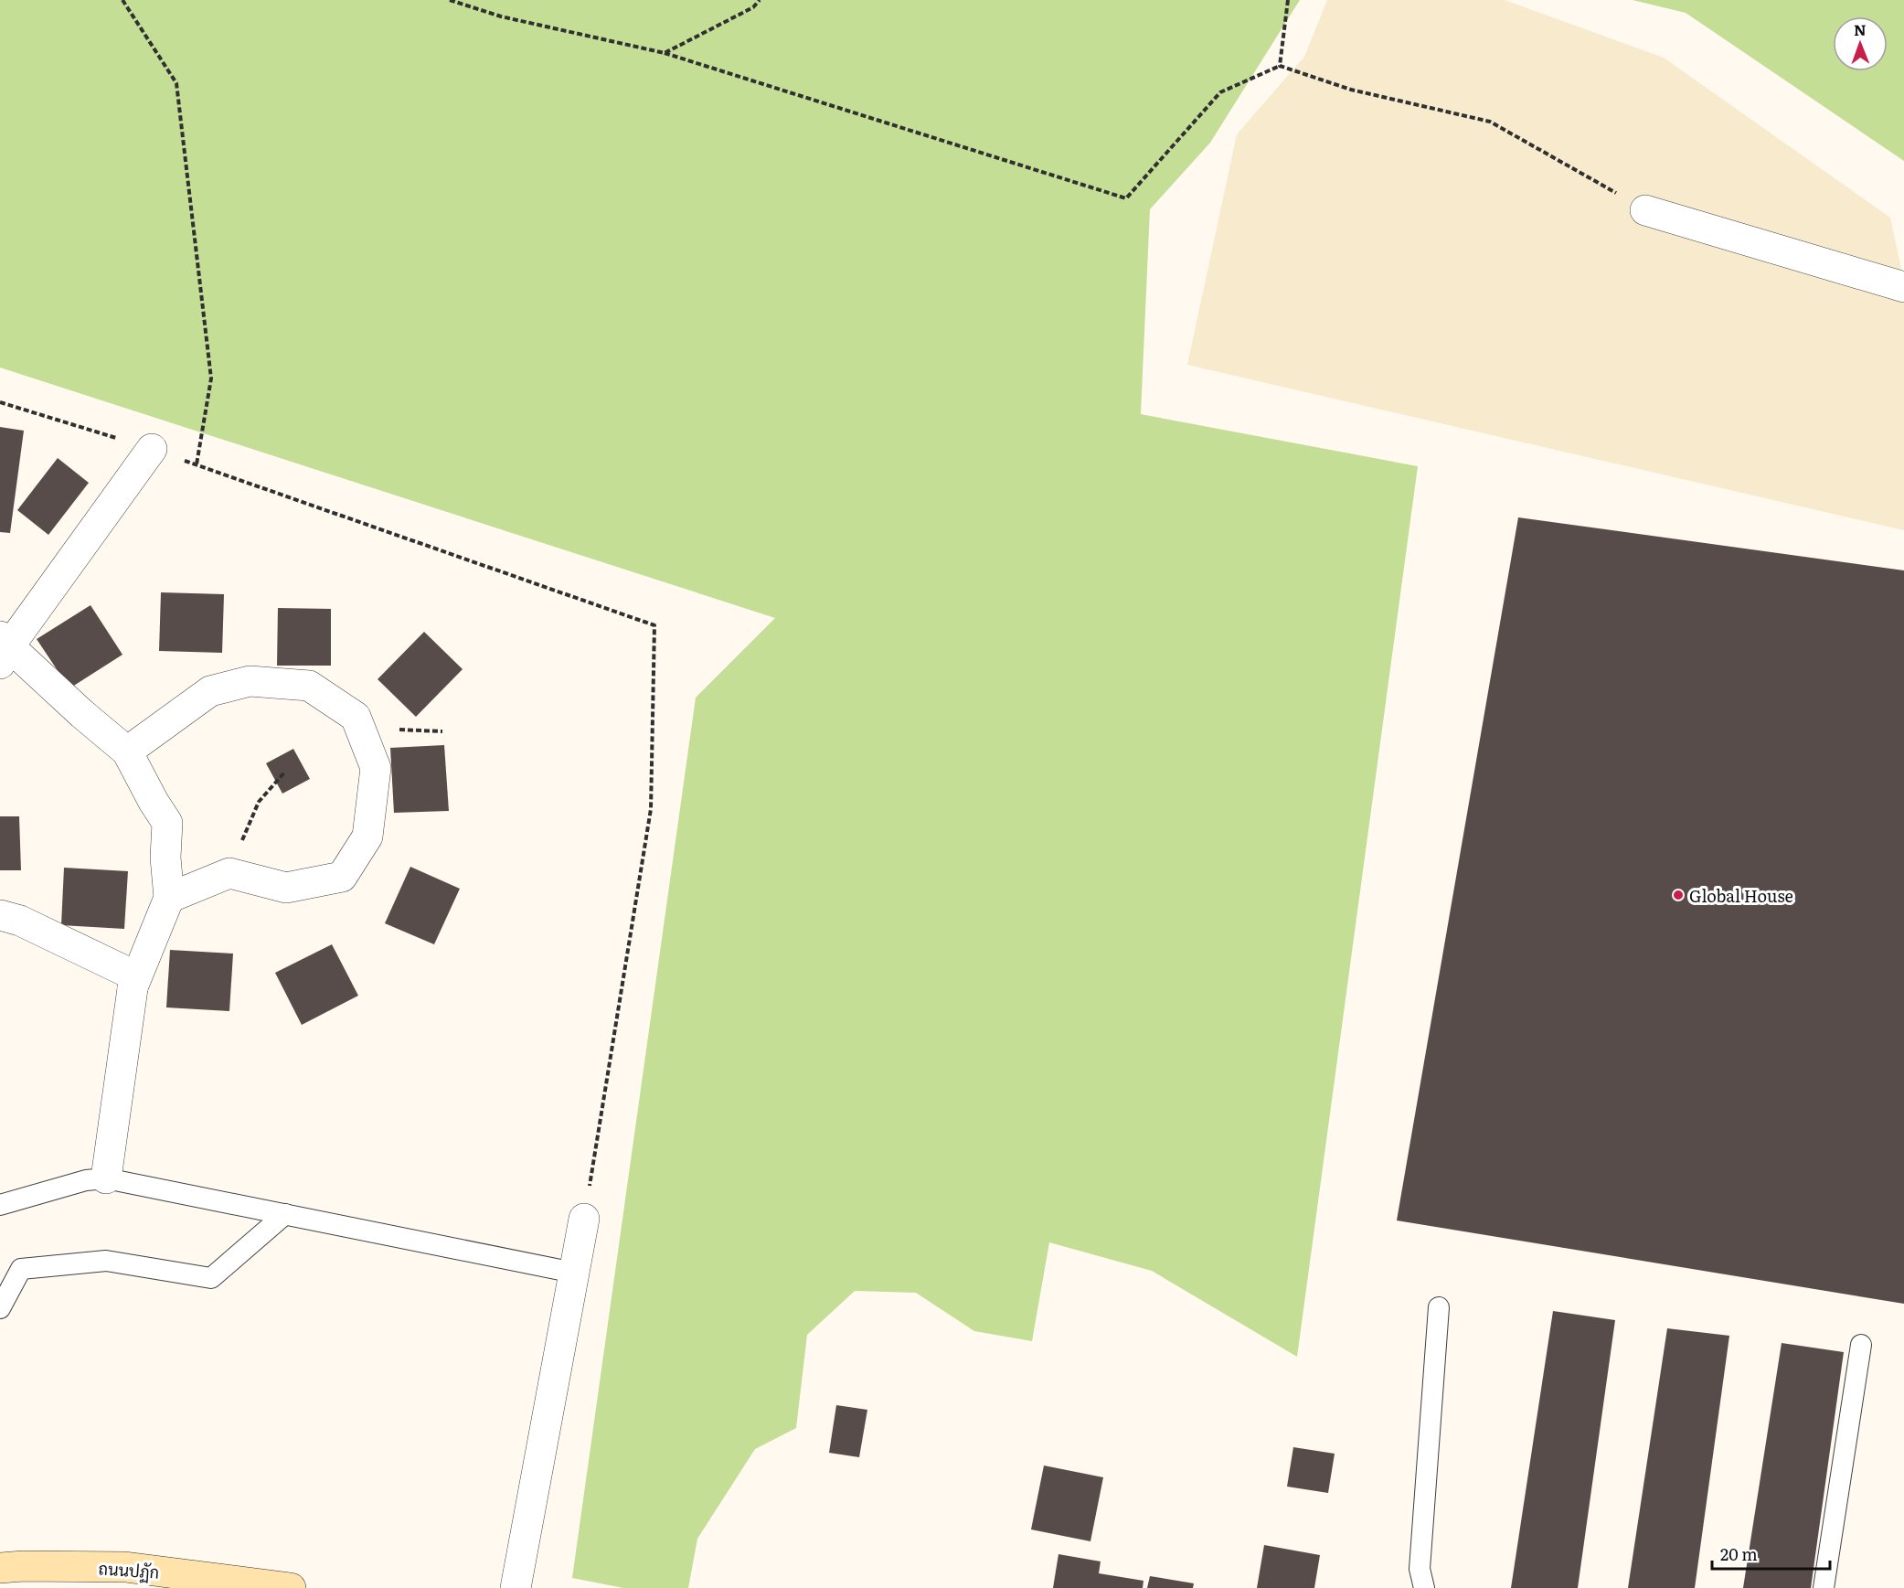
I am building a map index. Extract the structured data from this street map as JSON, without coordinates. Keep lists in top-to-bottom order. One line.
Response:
{"streets":{"main road":["ถนนปฏัก"]},"places":["Global House"],"scale_bar":"20 m","north":"top"}
